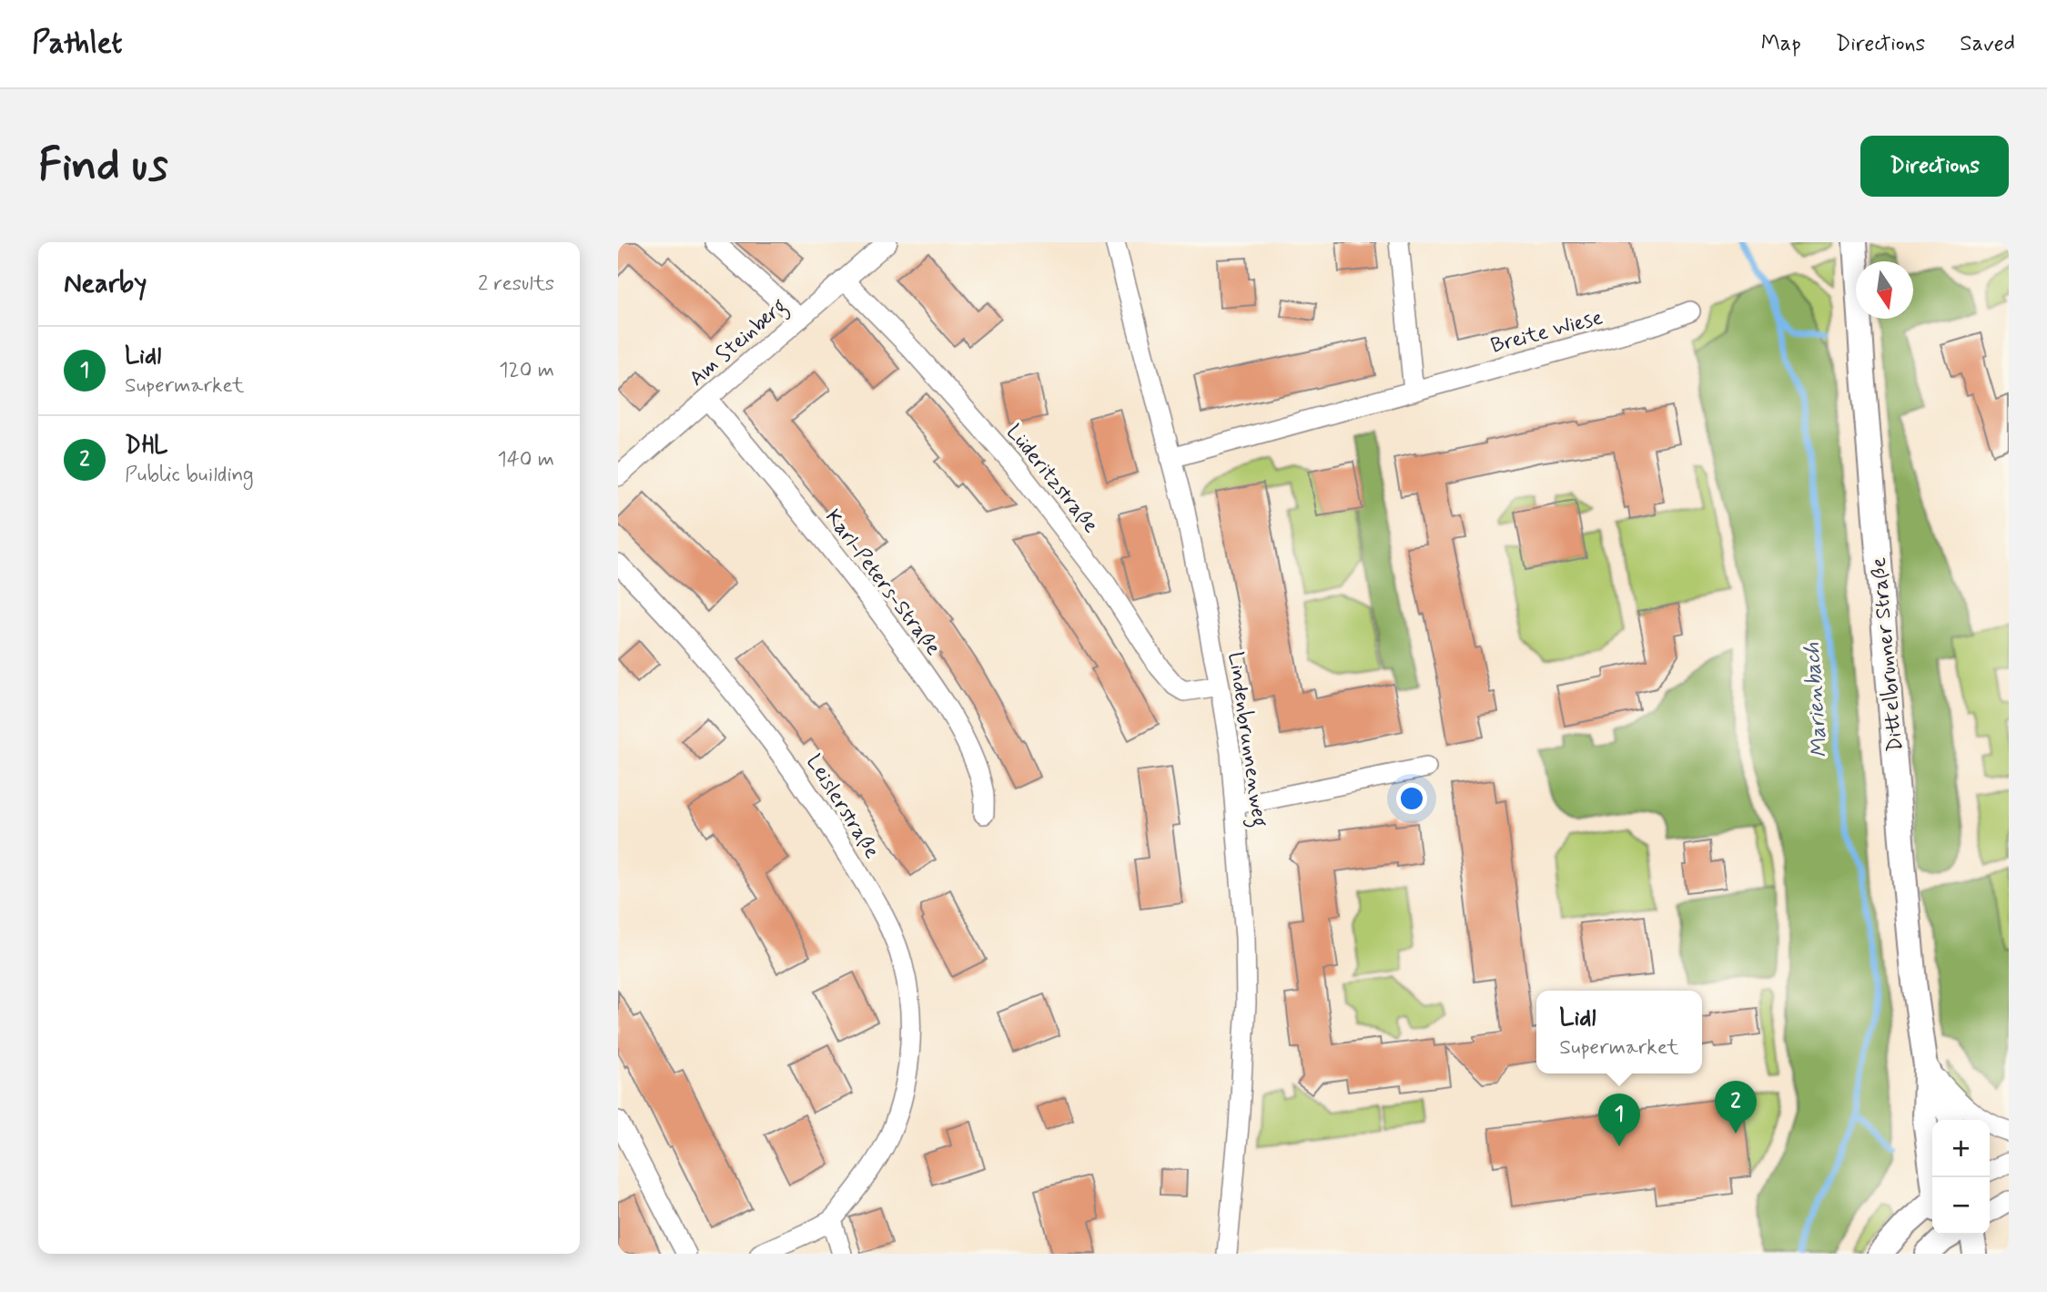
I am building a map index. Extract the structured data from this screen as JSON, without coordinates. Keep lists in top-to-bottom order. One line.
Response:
{"streets":{"street":["Breite Wiese","Am Steinberg","Lüderitzstraße","Karl-Peters-Straße","Dittelbrunner Straße","Lindenbrunnenweg","Leislerstraße"]},"crossings":[["Breite Wiese","Lindenbrunnenweg"],["Am Steinberg","Lüderitzstraße"],["Am Steinberg","Karl-Peters-Straße"],["Lüderitzstraße","Lindenbrunnenweg"]],"water":["Marienbach"],"north":"bottom","page":{"header":"Pathlet","nav":["Map","Directions","Saved"],"buttons":"Directions","title":"Find us","heading":["Nearby","2 results"],"list":[{"mark":"1","name":"Lidl","note":"Supermarket","value":"120 m"},{"mark":"2","name":"DHL","note":"Public building","value":"140 m"}],"popup":["Lidl","Supermarket"],"pins":["2","1"],"map_buttons":["+","−"]}}
